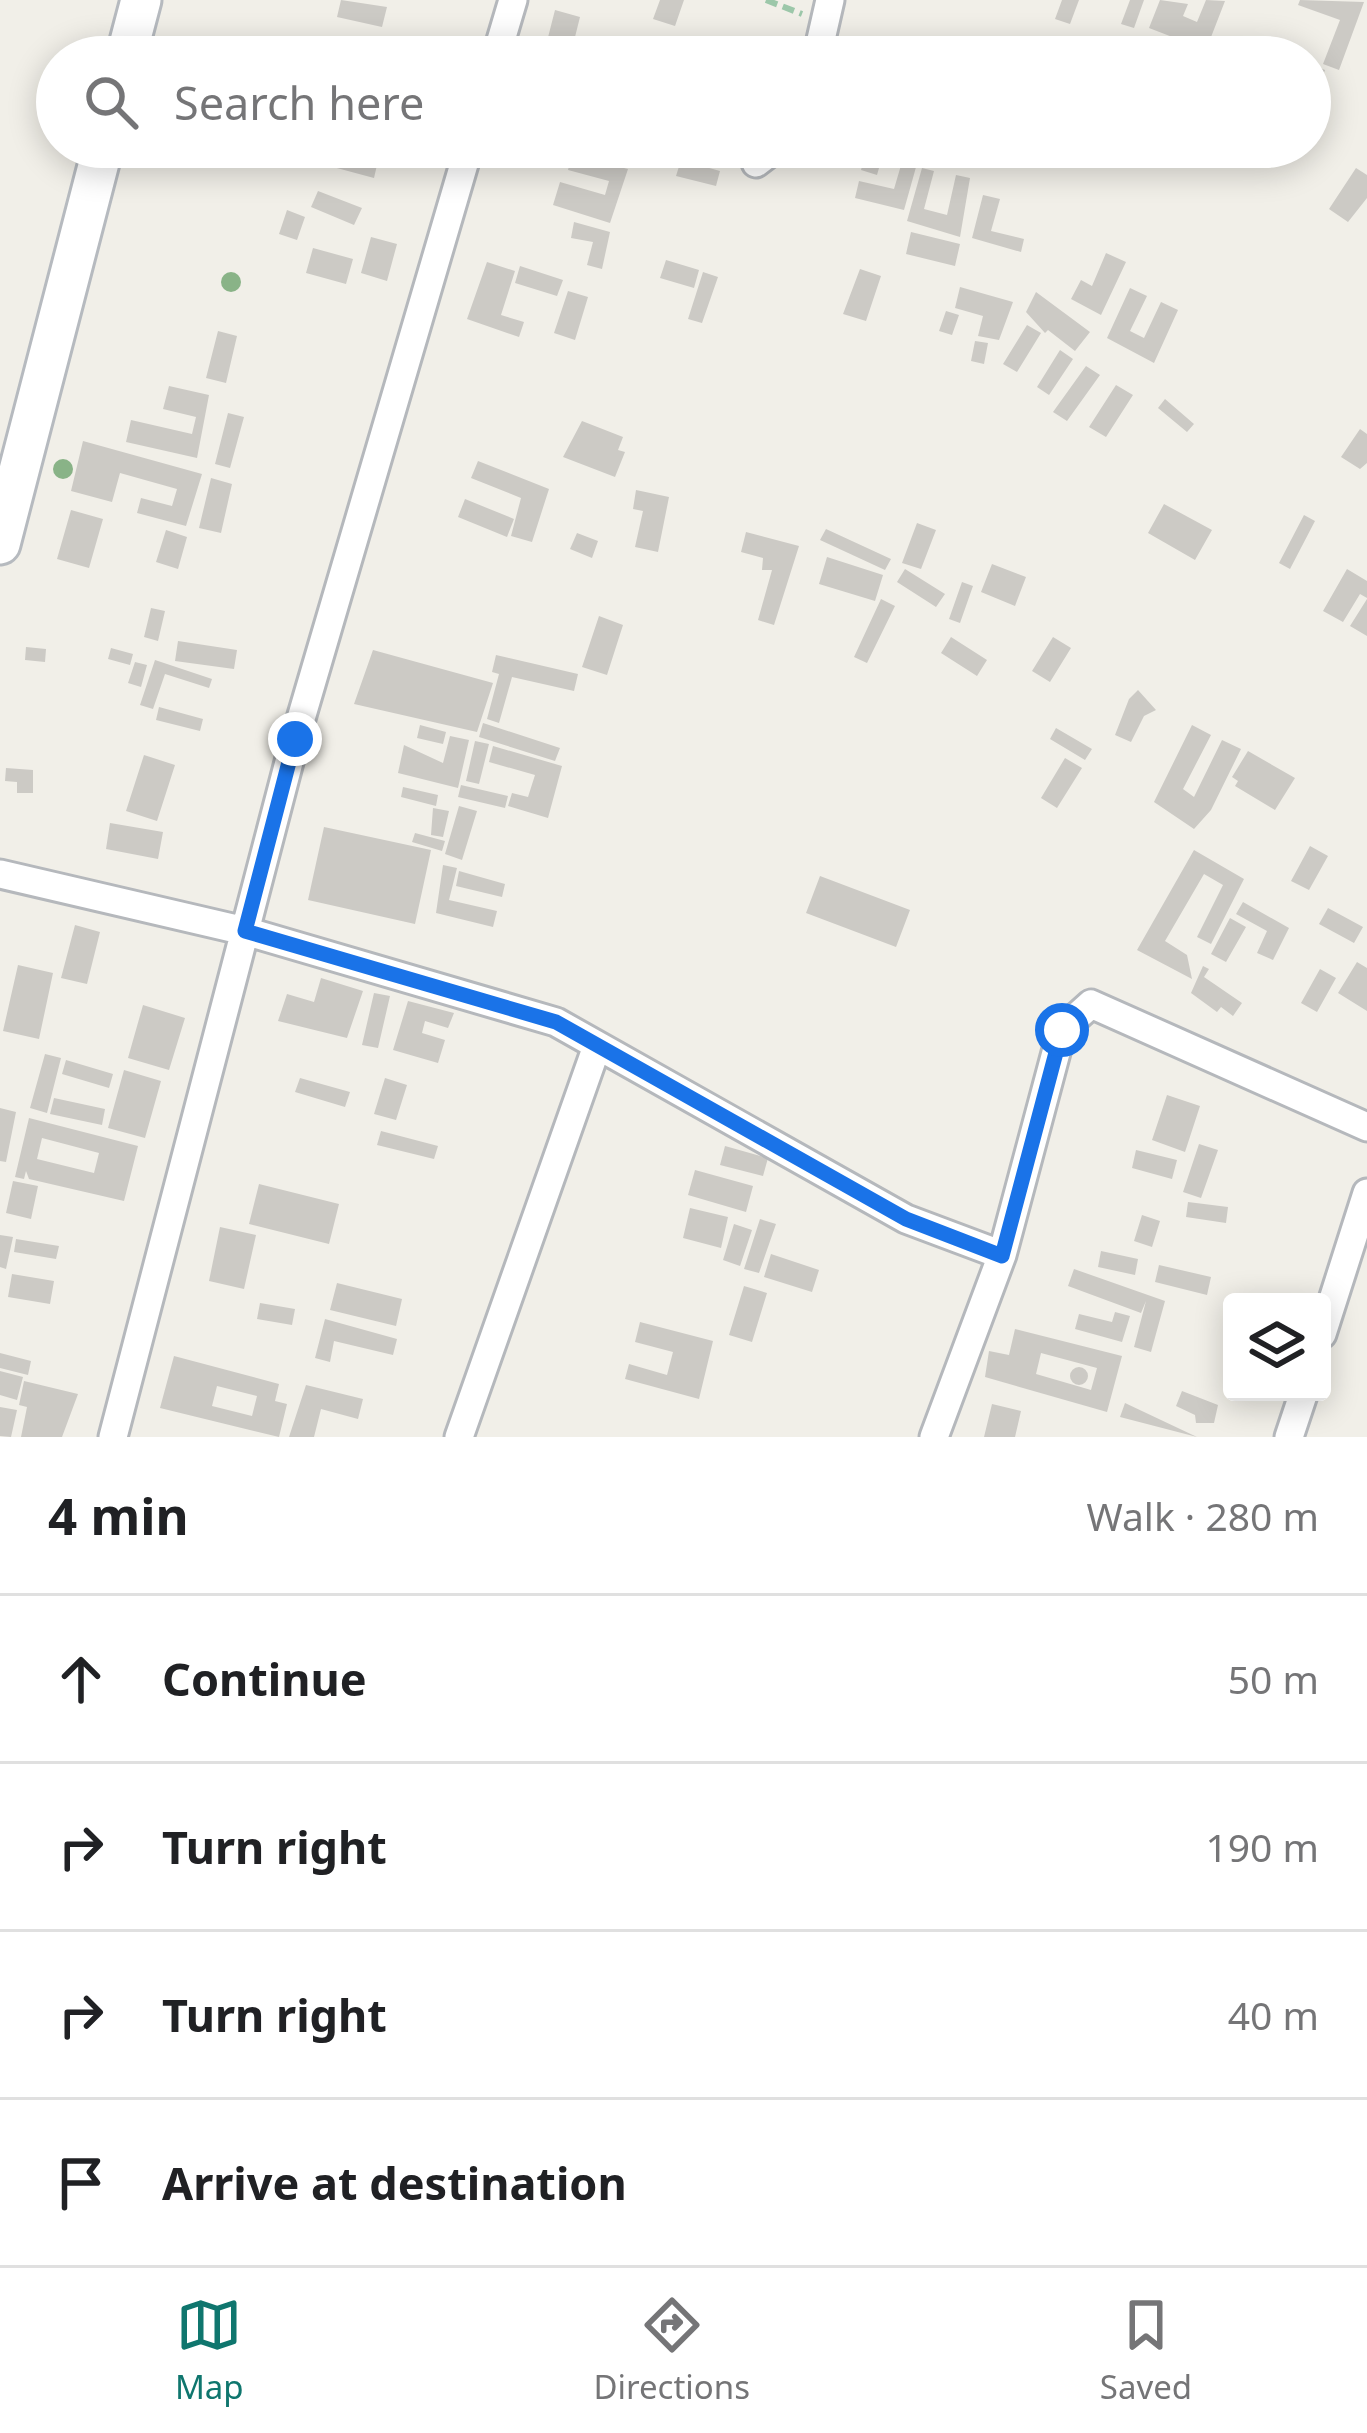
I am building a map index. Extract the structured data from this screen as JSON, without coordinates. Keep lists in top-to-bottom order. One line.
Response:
{"page":{"search":"Search here","heading":["4 min","Walk · 280 m"],"list":[["Continue","50 m"],["Turn right","190 m"],["Turn right","40 m"],"Arrive at destination"],"nav":["Map","Directions","Saved"]}}
